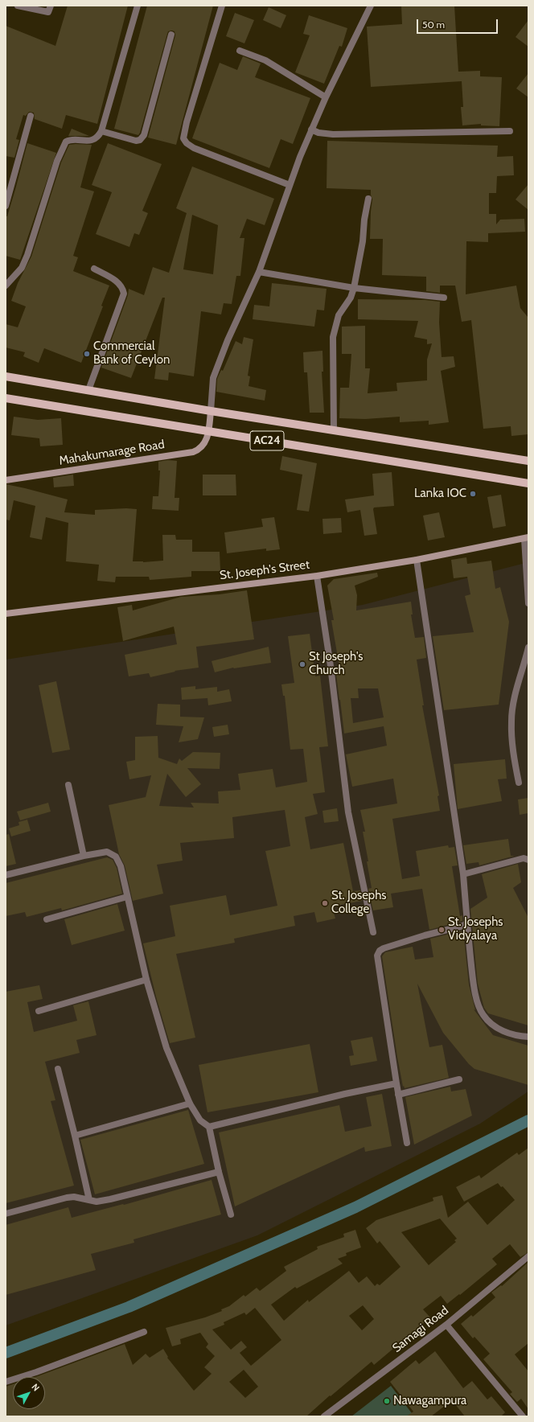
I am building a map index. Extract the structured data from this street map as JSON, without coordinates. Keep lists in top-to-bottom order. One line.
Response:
{"streets":{"main road":["AC24","Mahakumarage Road","St. Joseph's Street"],"street":["Samagi Road"]},"crossings":[["AC24","Mahakumarage Road"]],"places":["Commercial Bank of Ceylon","Lanka IOC","St Joseph's Church","St. Josephs College","St. Josephs Vidyalaya","Nawagampura"],"scale_bar":"50 m","north":"top right"}
